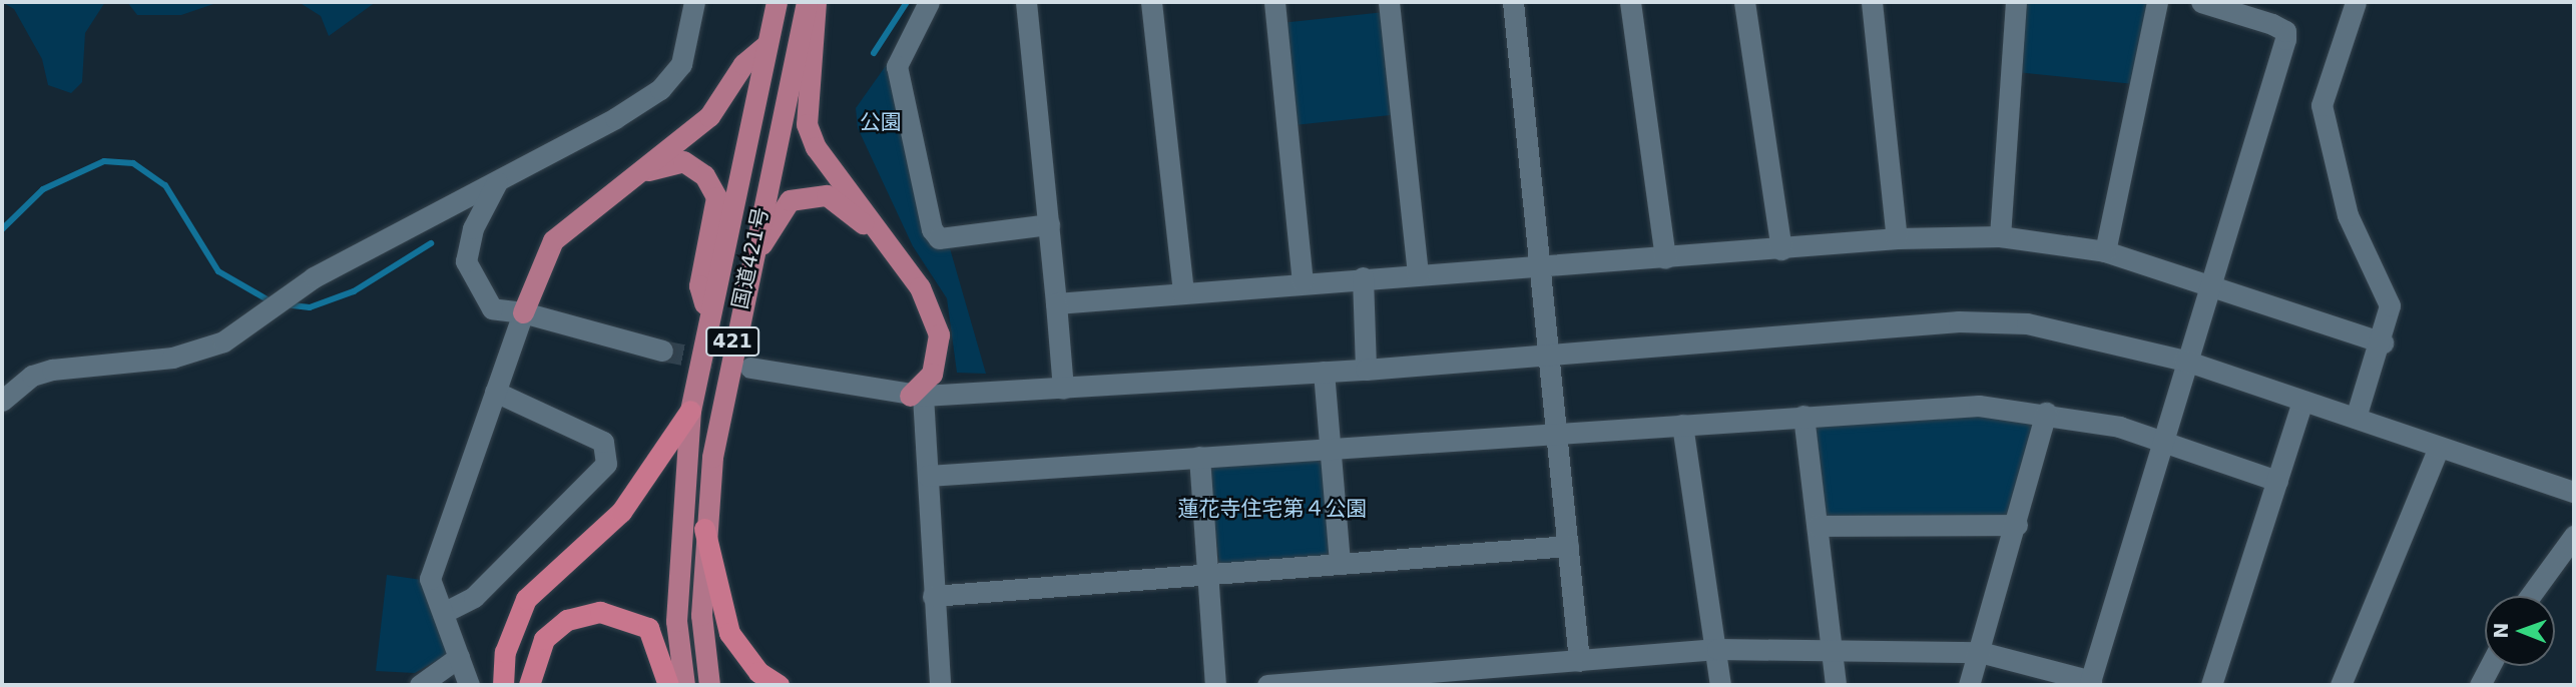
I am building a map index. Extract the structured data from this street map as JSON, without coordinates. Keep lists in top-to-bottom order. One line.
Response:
{"streets":{"highway":["国道421号","421"]},"parks":["公園","蓮花寺住宅第４公園"],"north":"left"}
